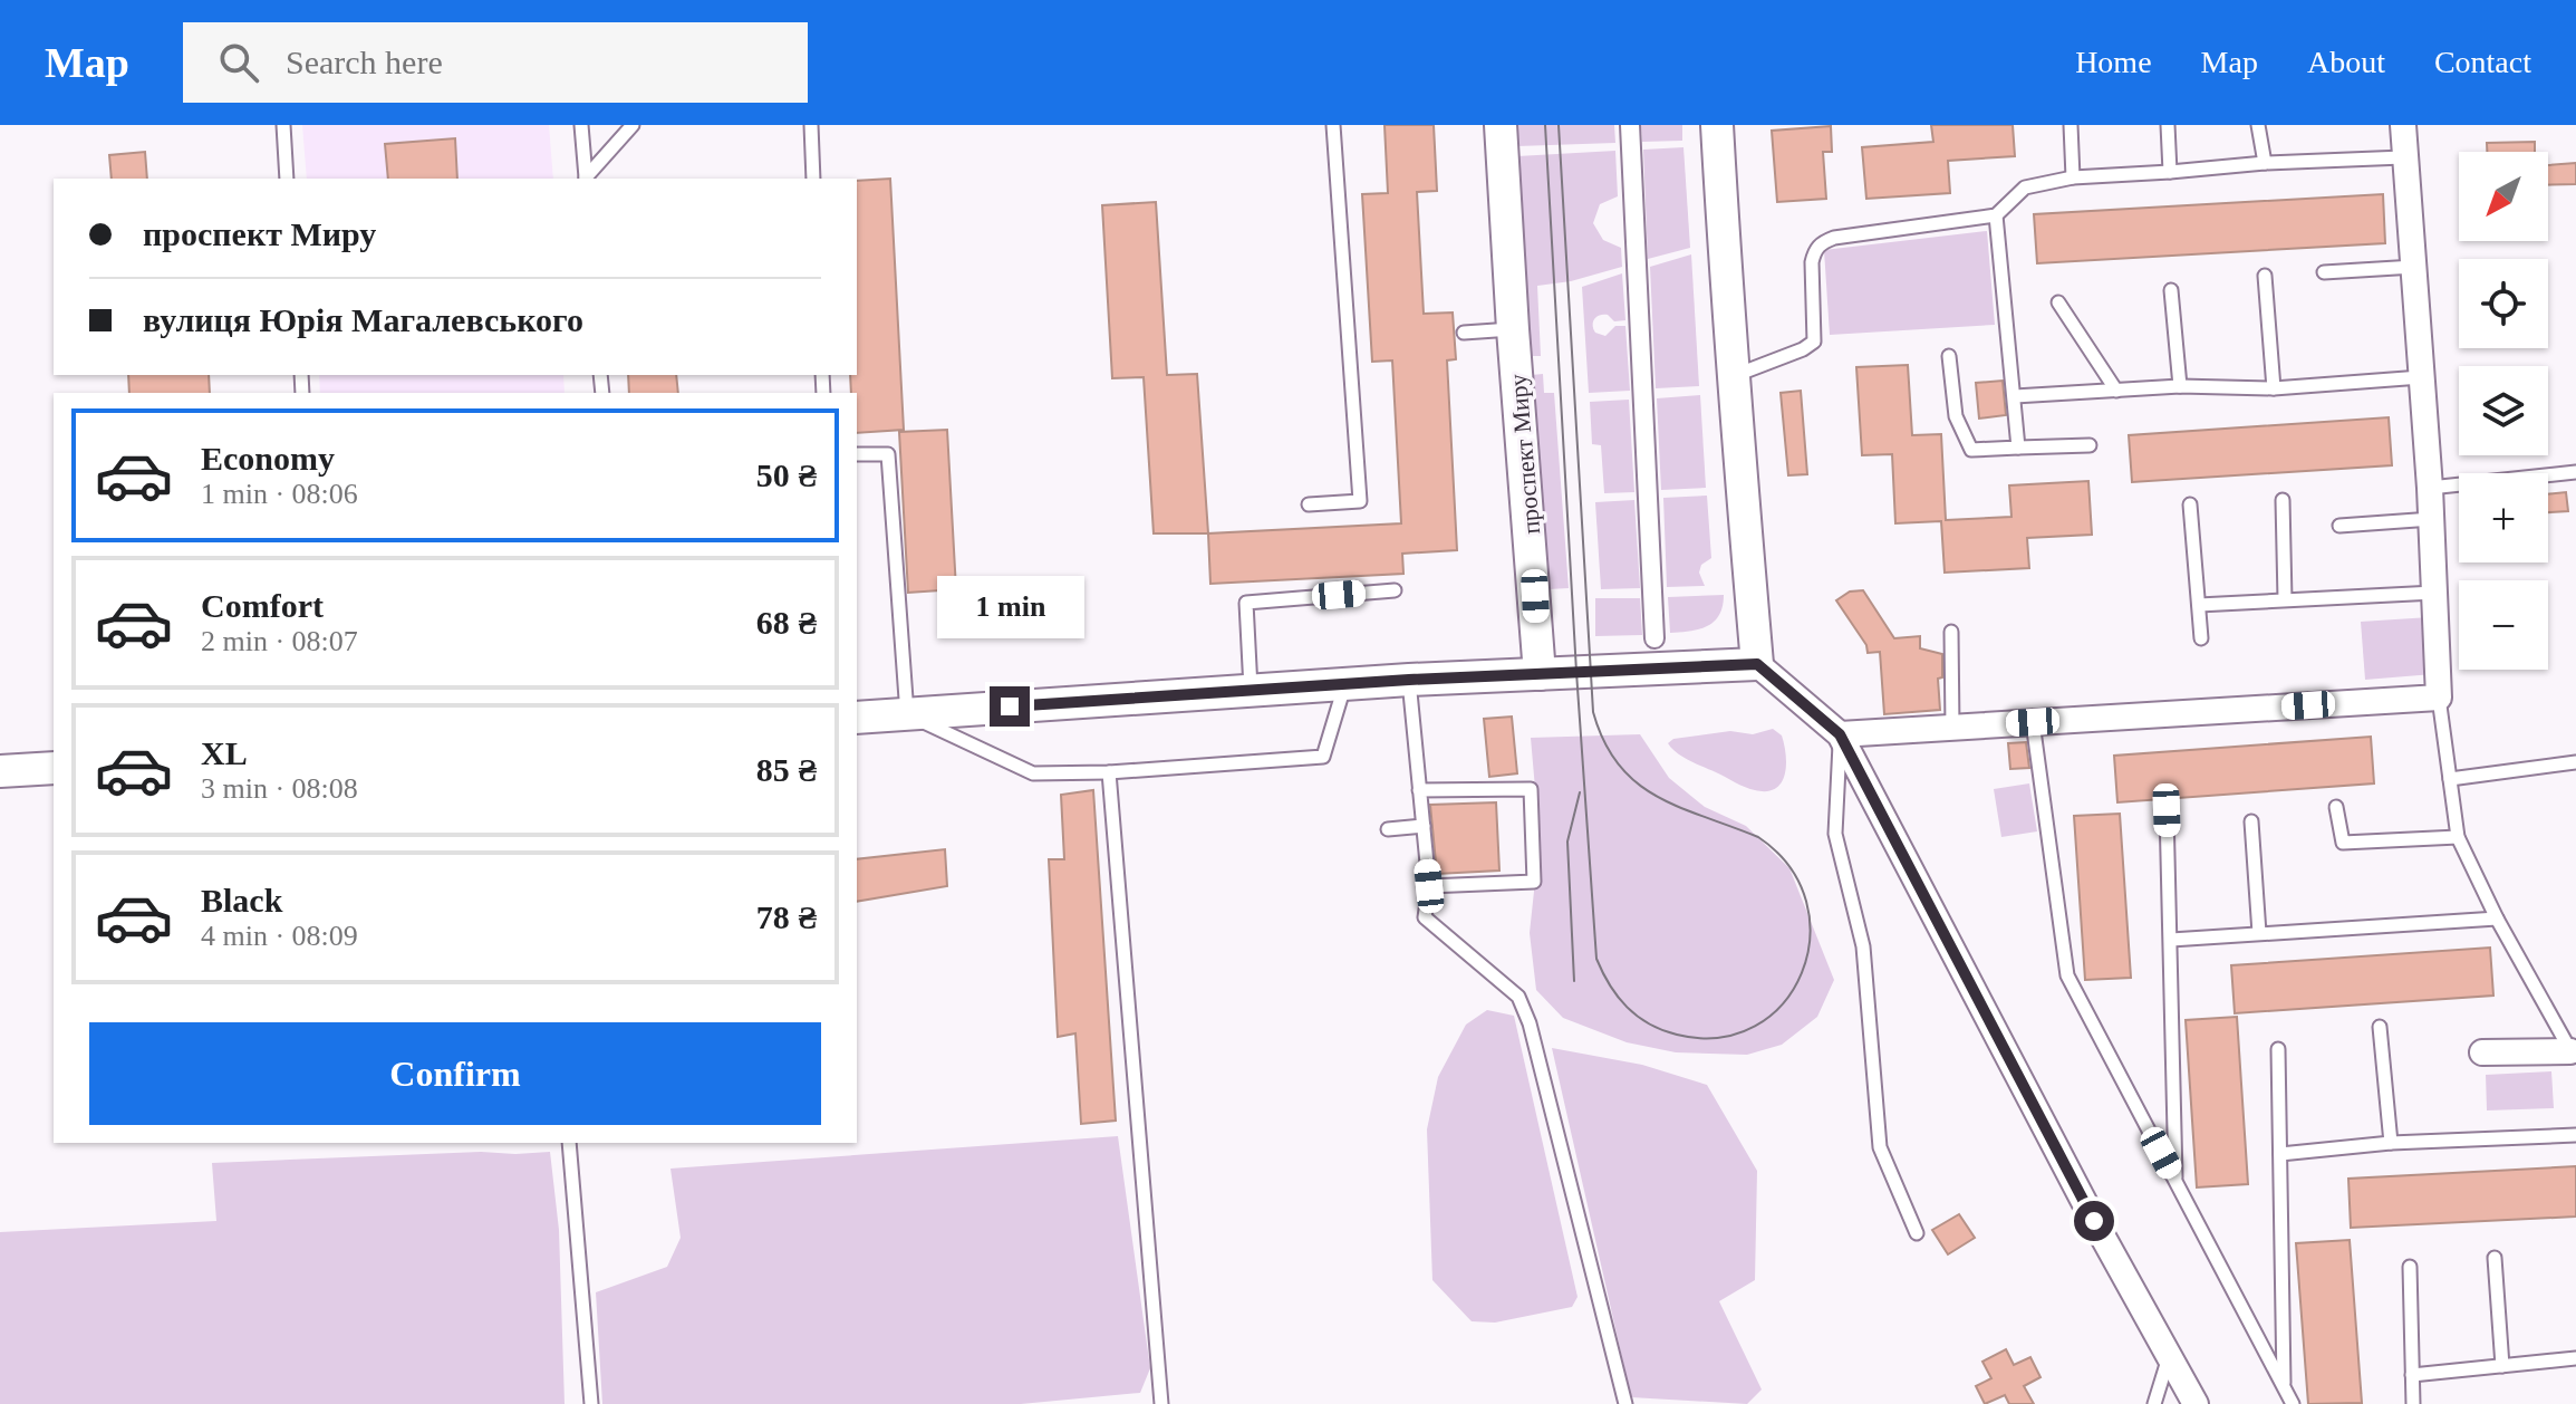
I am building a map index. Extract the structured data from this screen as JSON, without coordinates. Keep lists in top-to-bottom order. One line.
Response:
{"streets":{"street":["проспект Миру"]},"north":"bottom left","page":{"header":"Map","search":"Search here","nav":["Home","Map","About","Contact"],"map_buttons":["+","−"],"banner":["проспект Миру","вулиця Юрія Магалевського"],"list":[{"name":"Economy","note":"1 min · 08:06","value":"50 ₴"},{"name":"Comfort","note":"2 min · 08:07","value":"68 ₴"},{"name":"XL","note":"3 min · 08:08","value":"85 ₴"},{"name":"Black","note":"4 min · 08:09","value":"78 ₴"}],"bubble":"1 min","buttons":"Confirm"}}
